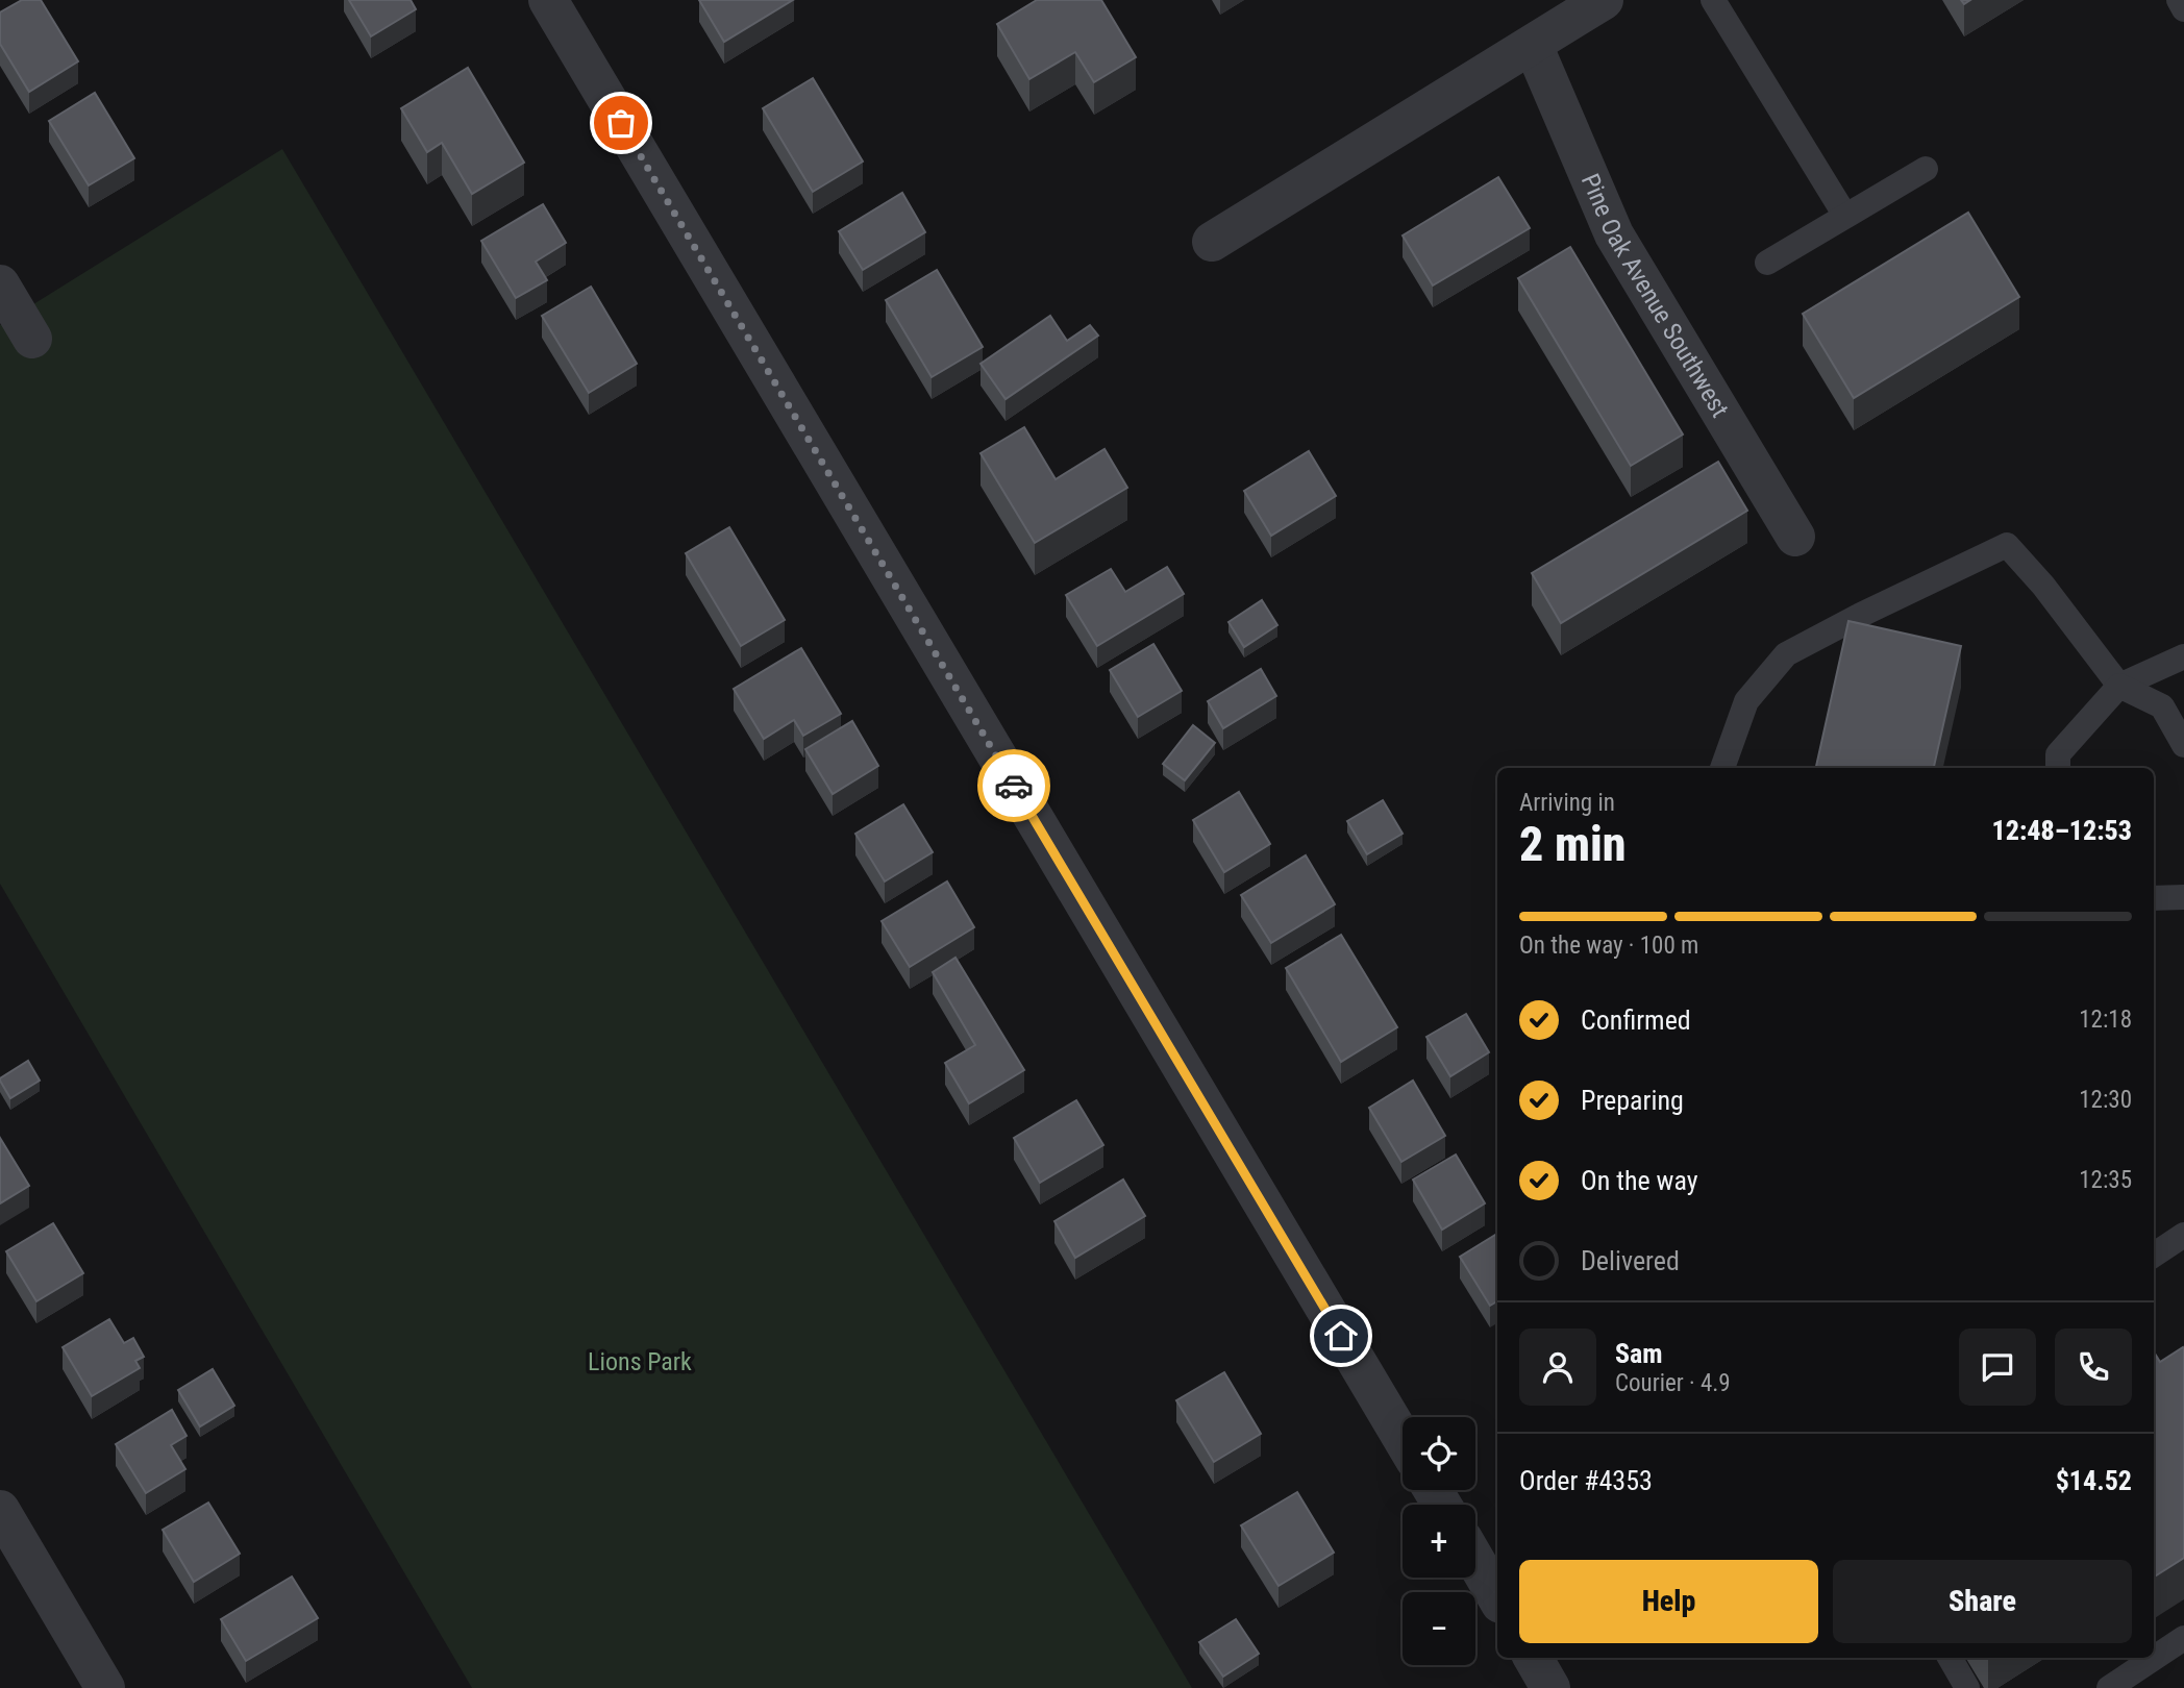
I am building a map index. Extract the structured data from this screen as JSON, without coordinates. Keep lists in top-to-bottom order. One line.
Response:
{"streets":{"street":["Pine Oak Avenue Southwest"]},"parks":["Lions Park"],"page":{"heading":["2 min","Arriving in","12:48–12:53"],"panel":["Sam","Courier · 4.9","Order #4353","$14.52"],"bar":"On the way · 100 m","list":[["Confirmed","12:18"],["Preparing","12:30"],["On the way","12:35"],"Delivered"],"map_buttons":["+","−"],"buttons":["Help","Share"]}}
